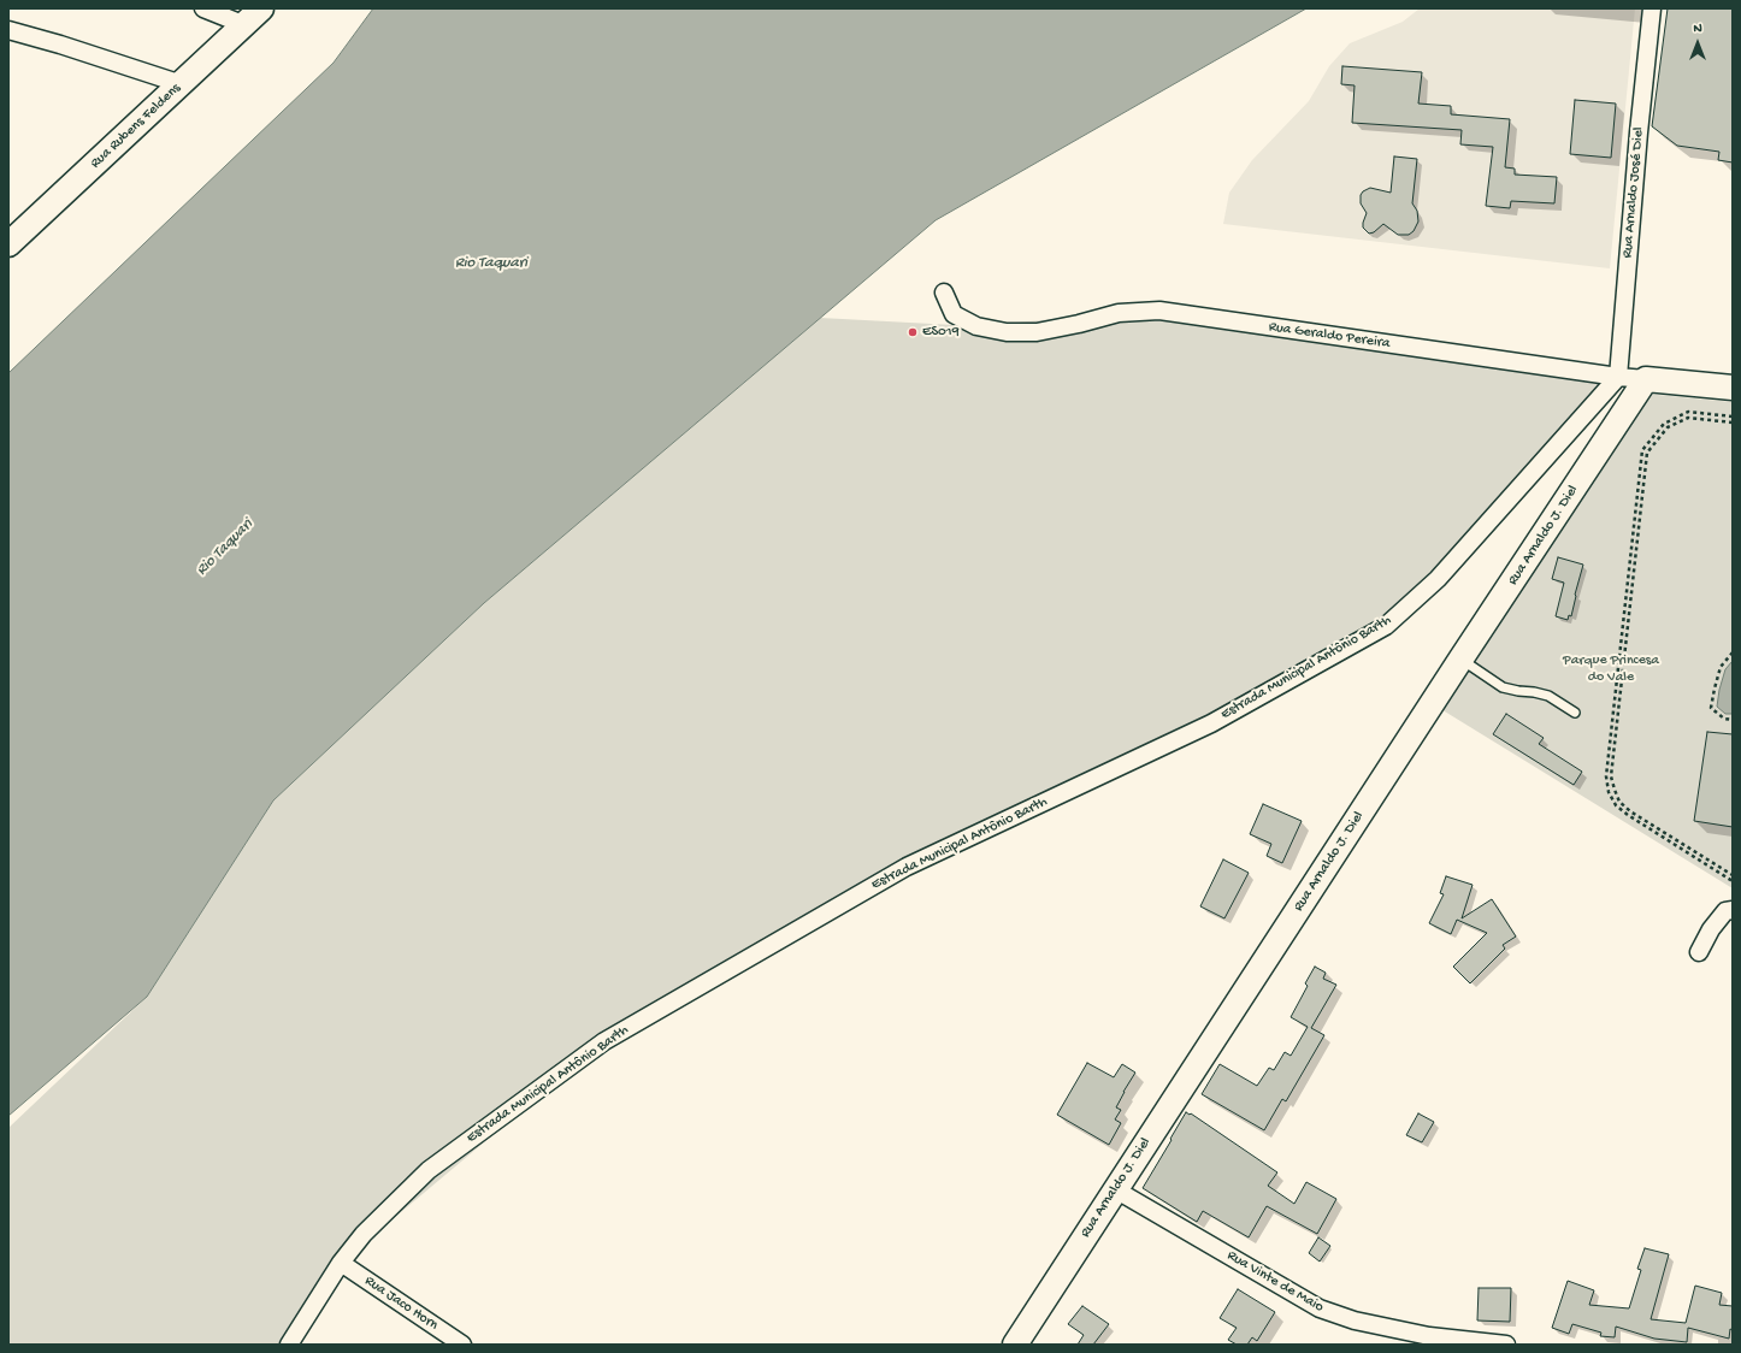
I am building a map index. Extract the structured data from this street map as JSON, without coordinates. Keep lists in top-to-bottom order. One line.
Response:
{"streets":{"street":["Rua Rubens Feldens","Rua Arnaldo José Diel","Rua Geraldo Pereira","Rua Arnaldo J. Diel","Estrada Municipal Antônio Barth","Rua Vinte de Maio","Rua Jaco Horn"]},"crossings":[["Rua Arnaldo José Diel","Rua Geraldo Pereira"],["Rua Arnaldo José Diel","Estrada Municipal Antônio Barth"],["Rua Geraldo Pereira","Rua Arnaldo J. Diel"],["Rua Geraldo Pereira","Estrada Municipal Antônio Barth"],["Rua Arnaldo J. Diel","Rua Vinte de Maio"],["Estrada Municipal Antônio Barth","Rua Jaco Horn"]],"water":["Rio Taquari"],"parks":["Parque Princesa do Vale"],"places":["ES019"],"north":"top"}
